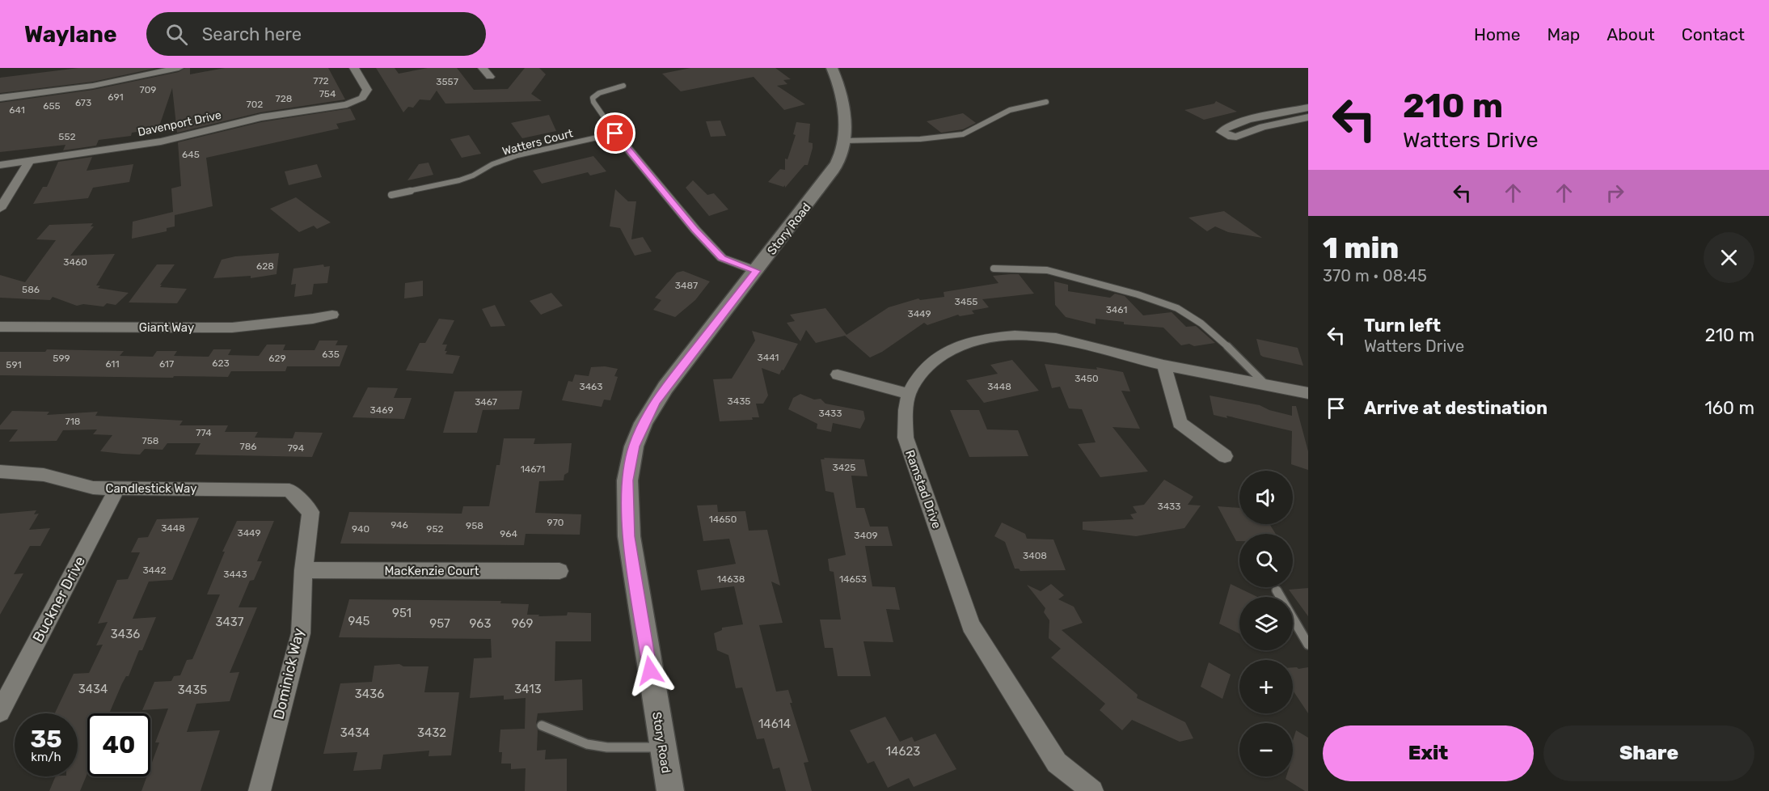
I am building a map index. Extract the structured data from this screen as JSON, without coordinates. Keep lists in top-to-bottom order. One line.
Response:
{"streets":{"street":["Davenport Drive","Story Road","Giant Way","Candlestick Way","Ramstad Drive","MacKenzie Court","Buckner Drive","Dominick Way"],"lane":["Watters Court"]},"crossings":[["Candlestick Way","Buckner Drive"],["Candlestick Way","Dominick Way"],["MacKenzie Court","Dominick Way"]],"house_numbers":["772","3557","709","754","691","728","673","702","655","641","552","645","3460","628","3487","586","3455","3461","3449","635","3441","599","629","623","611","617","591","3450","3463","3448","3435","3467","3469","3433","718","774","758","786","794","3425","14671","3433","14650","970","946","958","3448","940","952","3449","964","3409","3408","3442","3443","14638","14653","951","945","3437","957","963","969","3436","3434","3413","3435","3436","14614","3434","3432","14623"],"page":{"header":"Waylane","search":"Search here","nav":["Home","Map","About","Contact"],"turn":["210 m","Watters Drive"],"heading":["1 min","370 m · 08:45"],"list":[{"name":"Turn left","note":"Watters Drive","value":"210 m"},{"name":"Arrive at destination","value":"160 m"}],"map_buttons":["+","−"],"speed":"35 km/h","limit":"40","buttons":["Exit","Share"]}}
